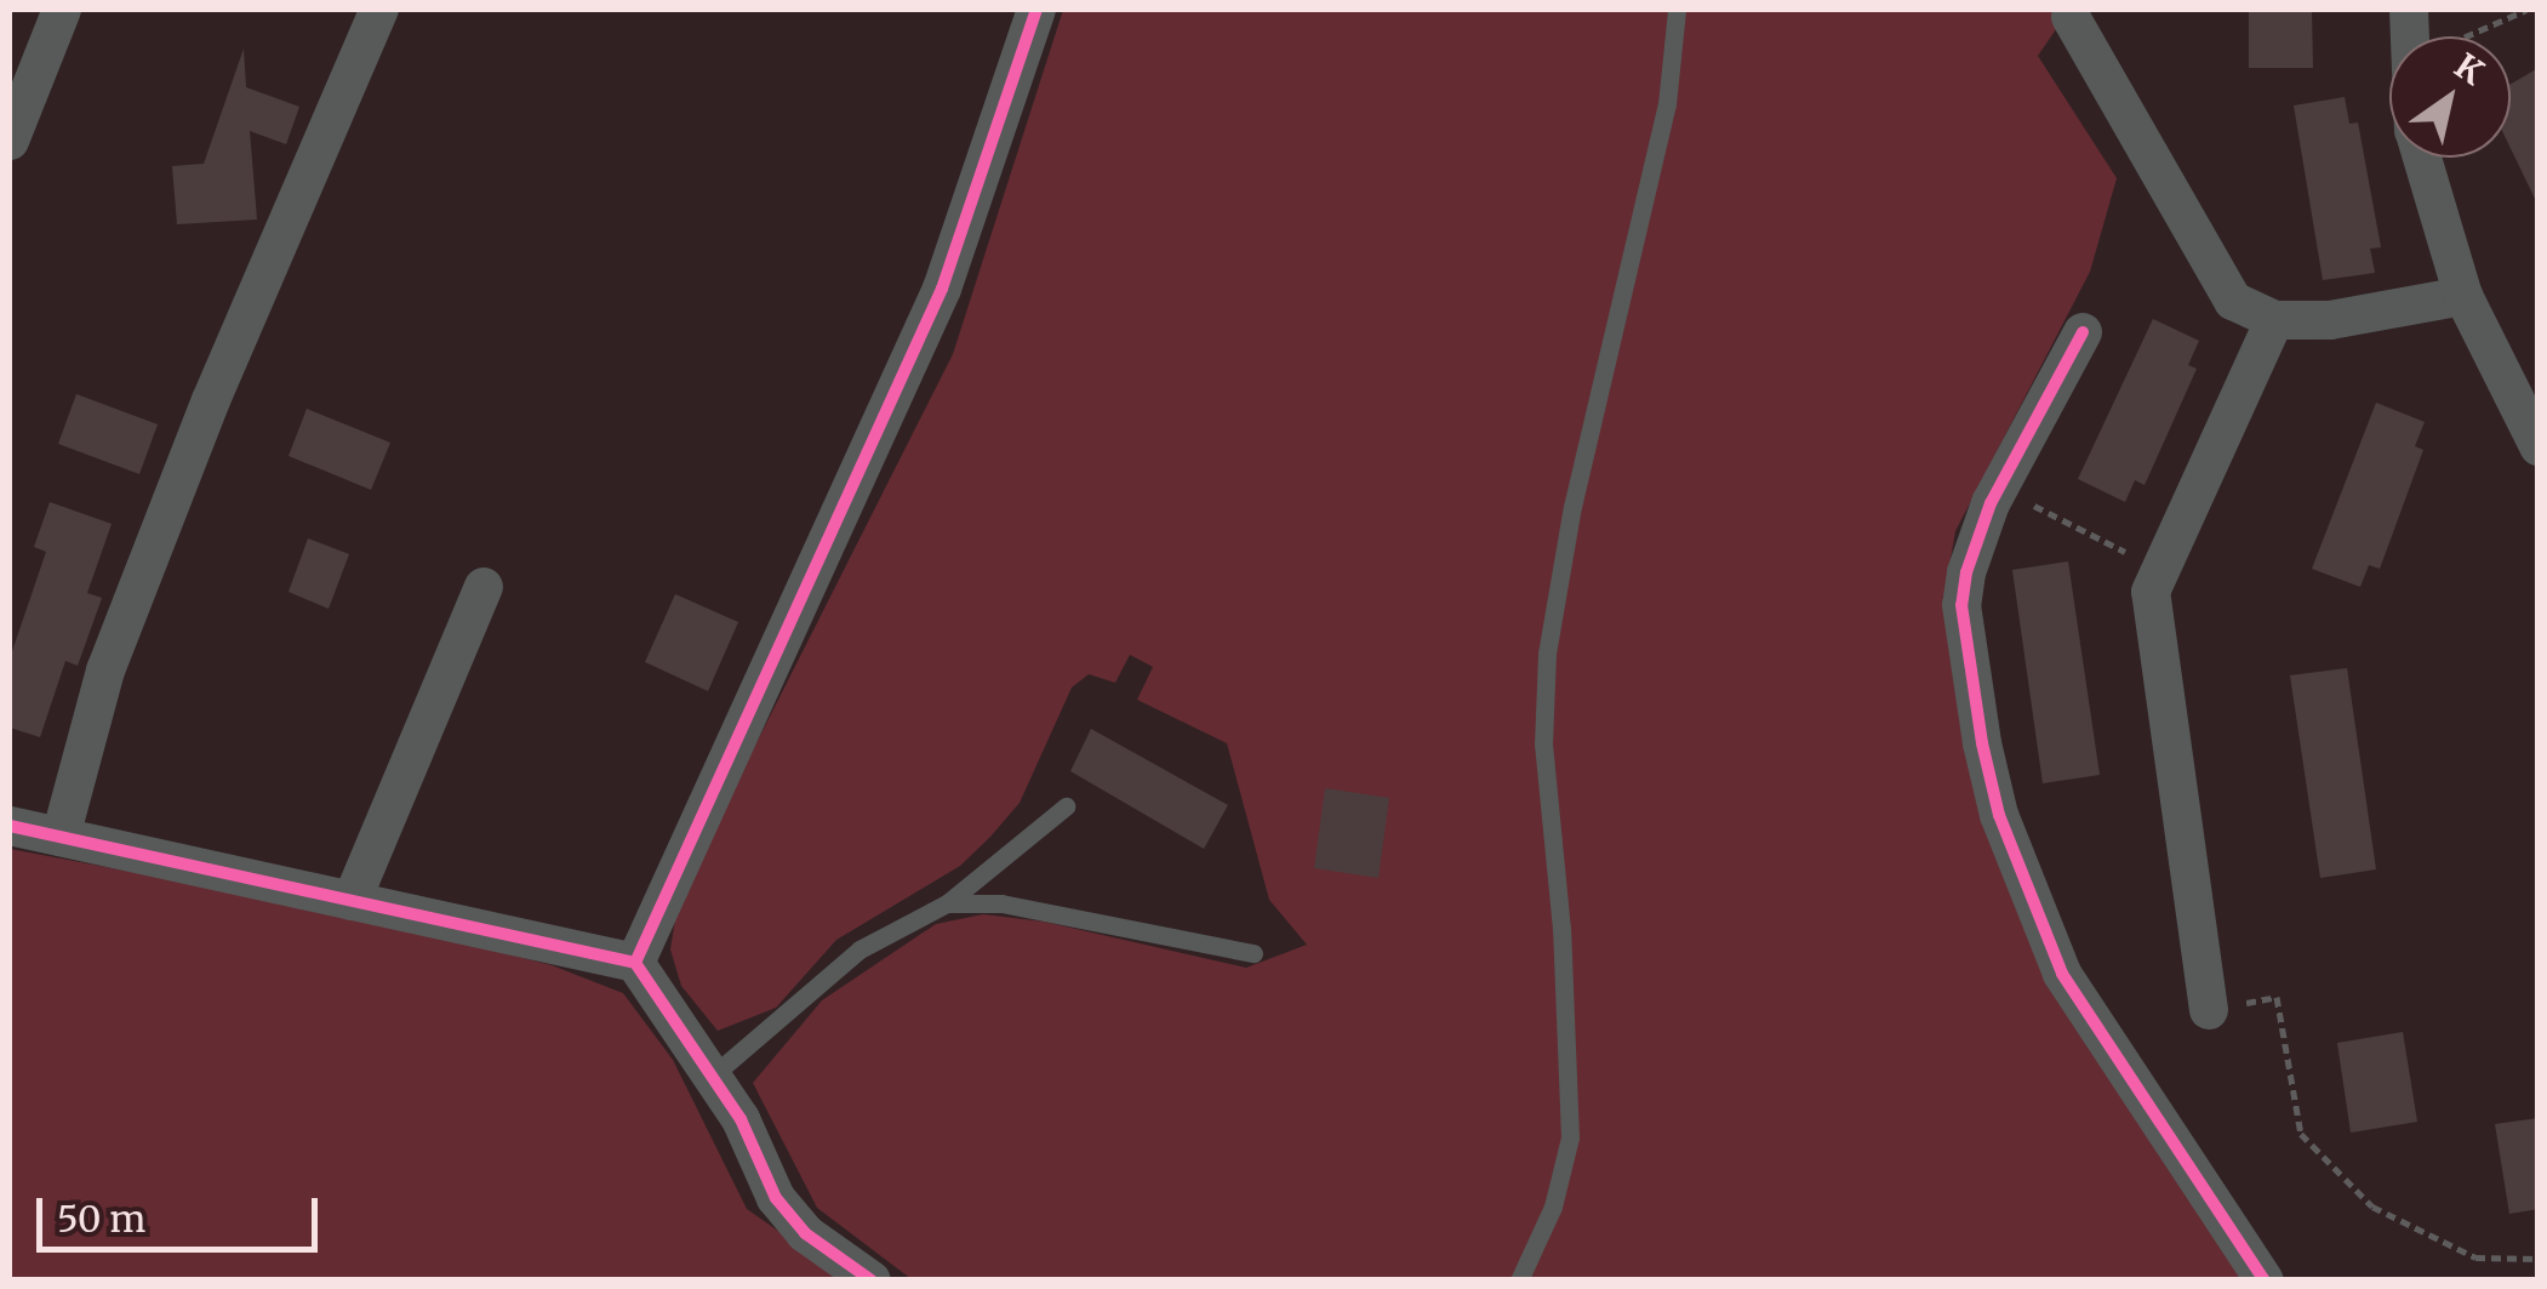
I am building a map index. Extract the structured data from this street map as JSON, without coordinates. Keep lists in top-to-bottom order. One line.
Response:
{"scale_bar":"50 m","north":"top right"}
